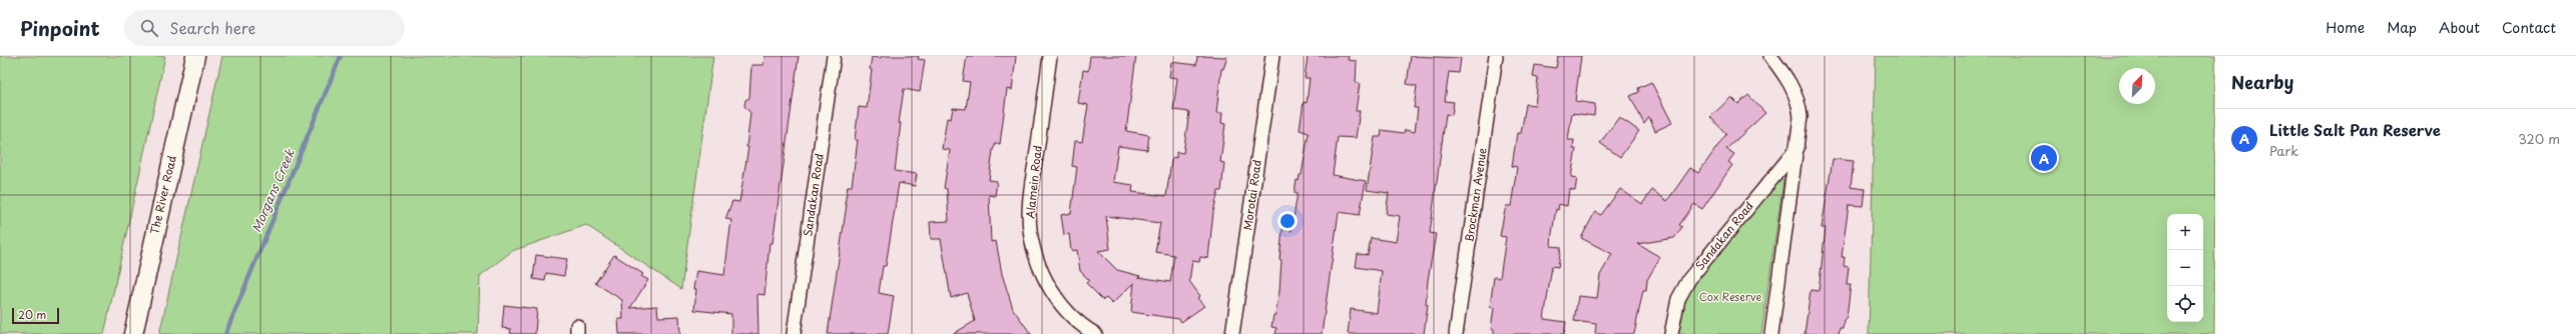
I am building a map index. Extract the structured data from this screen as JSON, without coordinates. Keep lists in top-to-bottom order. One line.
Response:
{"streets":{"main road":["The River Road"],"street":["Alamein Road","Sandakan Road","Morotai Road","Brockman Avenue"]},"water":["Morgans Creek"],"parks":["Cox Reserve"],"scale_bar":"20 m","north":"top right","page":{"header":"Pinpoint","search":"Search here","nav":["Home","Map","About","Contact"],"heading":"Nearby","list":[{"mark":"A","name":"Little Salt Pan Reserve","note":"Park","value":"320 m"}],"pins":"A","map_buttons":["+","−"],"scale":"20 m"}}
